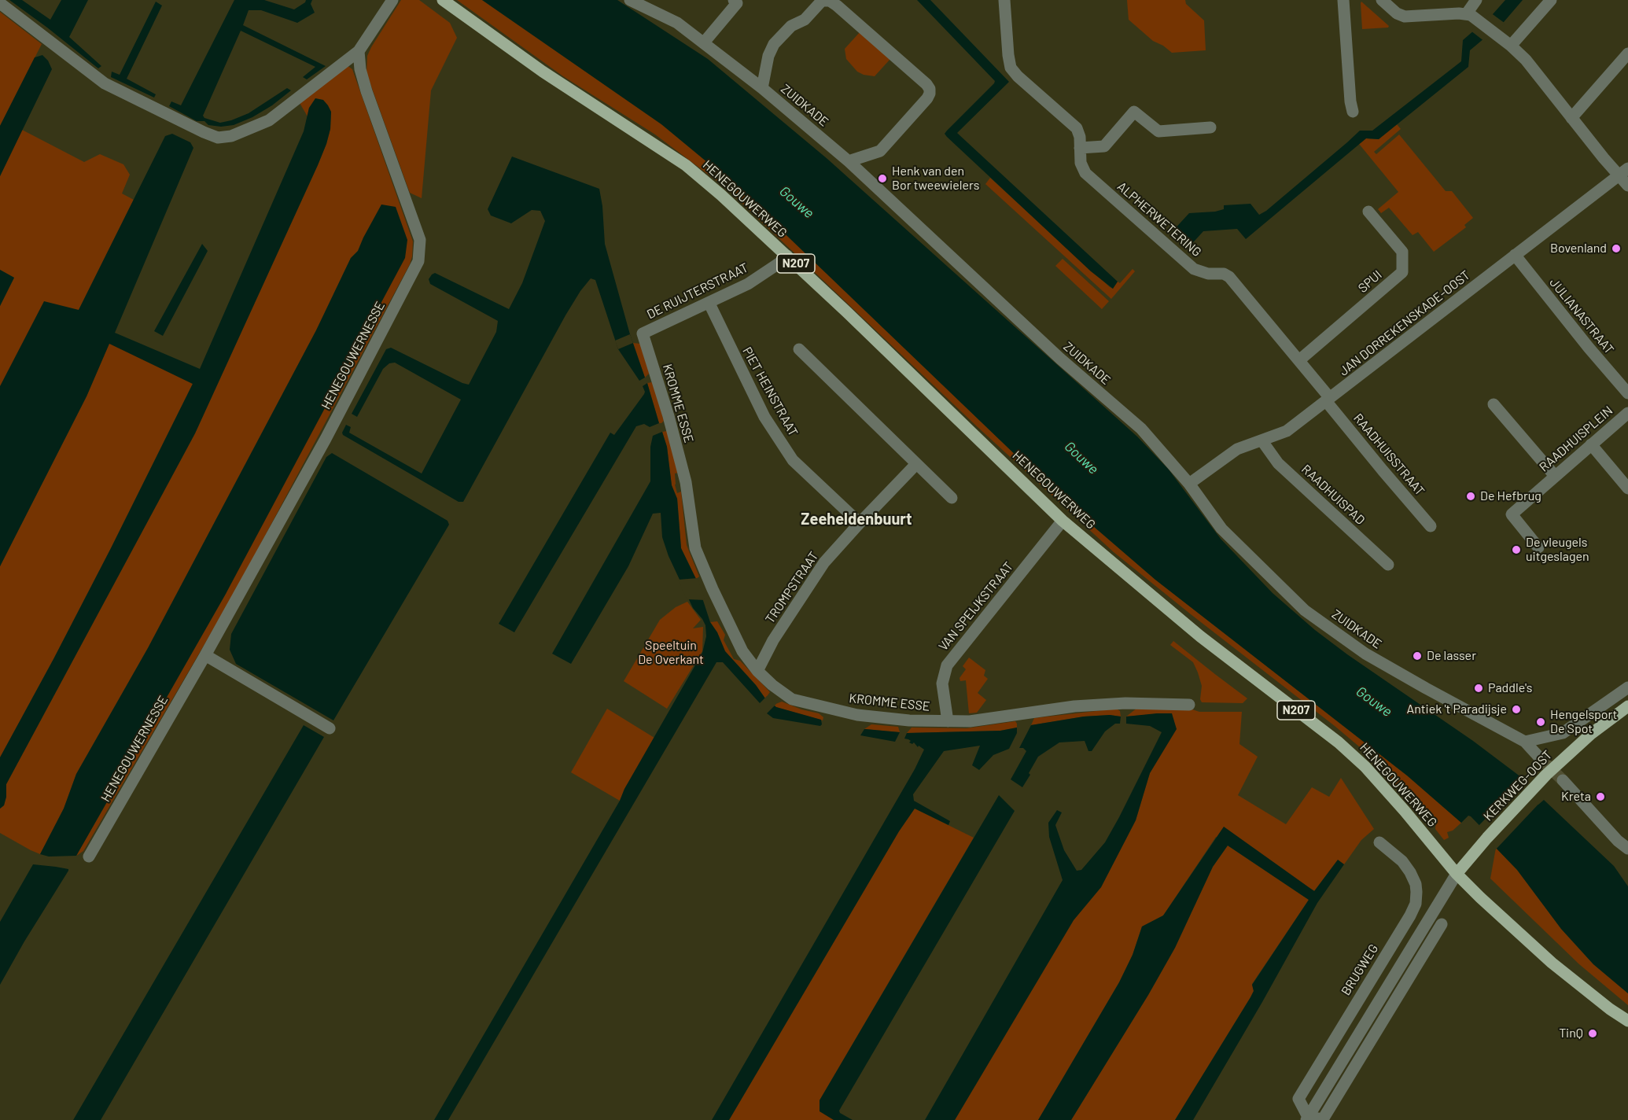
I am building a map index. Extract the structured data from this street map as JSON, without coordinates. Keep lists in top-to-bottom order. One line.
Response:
{"streets":{"main road":["HENEGOUWERWEG","N207","KERKWEG-OOST"],"street":["ZUIDKADE","ALPHERWETERING","SPUI","DE RUIJTERSTRAAT","JULIANASTRAAT","JAN DORREKENSKADE-OOST","HENEGOUWERNESSE","PIET HEINSTRAAT","KROMME ESSE","RAADHUISPLEIN","RAADHUISSTRAAT","RAADHUISPAD","TROMPSTRAAT","VAN SPEIJKSTRAAT","BRUGWEG"]},"crossings":[["ZUIDKADE","JAN DORREKENSKADE-OOST"],["ZUIDKADE","KERKWEG-OOST"],["HENEGOUWERWEG","DE RUIJTERSTRAAT"],["HENEGOUWERWEG","VAN SPEIJKSTRAAT"],["HENEGOUWERWEG","KERKWEG-OOST"],["ALPHERWETERING","SPUI"],["ALPHERWETERING","JAN DORREKENSKADE-OOST"],["ALPHERWETERING","RAADHUISSTRAAT"],["DE RUIJTERSTRAAT","PIET HEINSTRAAT"],["DE RUIJTERSTRAAT","KROMME ESSE"],["JULIANASTRAAT","JAN DORREKENSKADE-OOST"],["JAN DORREKENSKADE-OOST","RAADHUISSTRAAT"],["JAN DORREKENSKADE-OOST","RAADHUISPAD"],["PIET HEINSTRAAT","TROMPSTRAAT"],["KROMME ESSE","TROMPSTRAAT"],["KROMME ESSE","VAN SPEIJKSTRAAT"]],"districts":["Zeeheldenbuurt"],"water":["Gouwe"],"parks":["Speeltuin De Overkant"],"places":["Henk van den Bor tweewielers","Bovenland","De Hefbrug","De vleugels uitgeslagen","De lasser","Paddle's","Antiek 't Paradijsje","Hengelsport De Spot","Kreta","TinQ"]}
